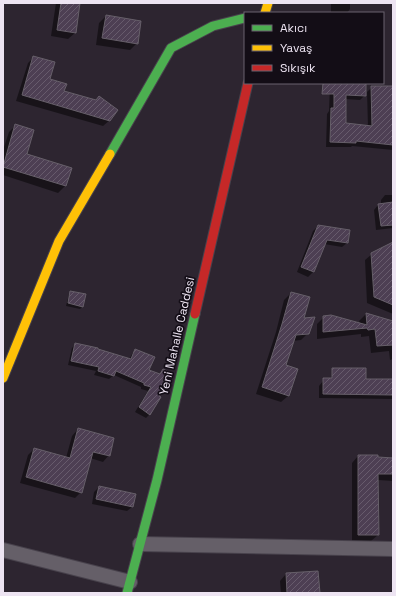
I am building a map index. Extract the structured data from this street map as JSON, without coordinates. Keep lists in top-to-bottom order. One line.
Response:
{"streets":{"street":["Yeni Mahalle Caddesi"]},"legend":["Akıcı","Yavaş","Sıkışık"]}
